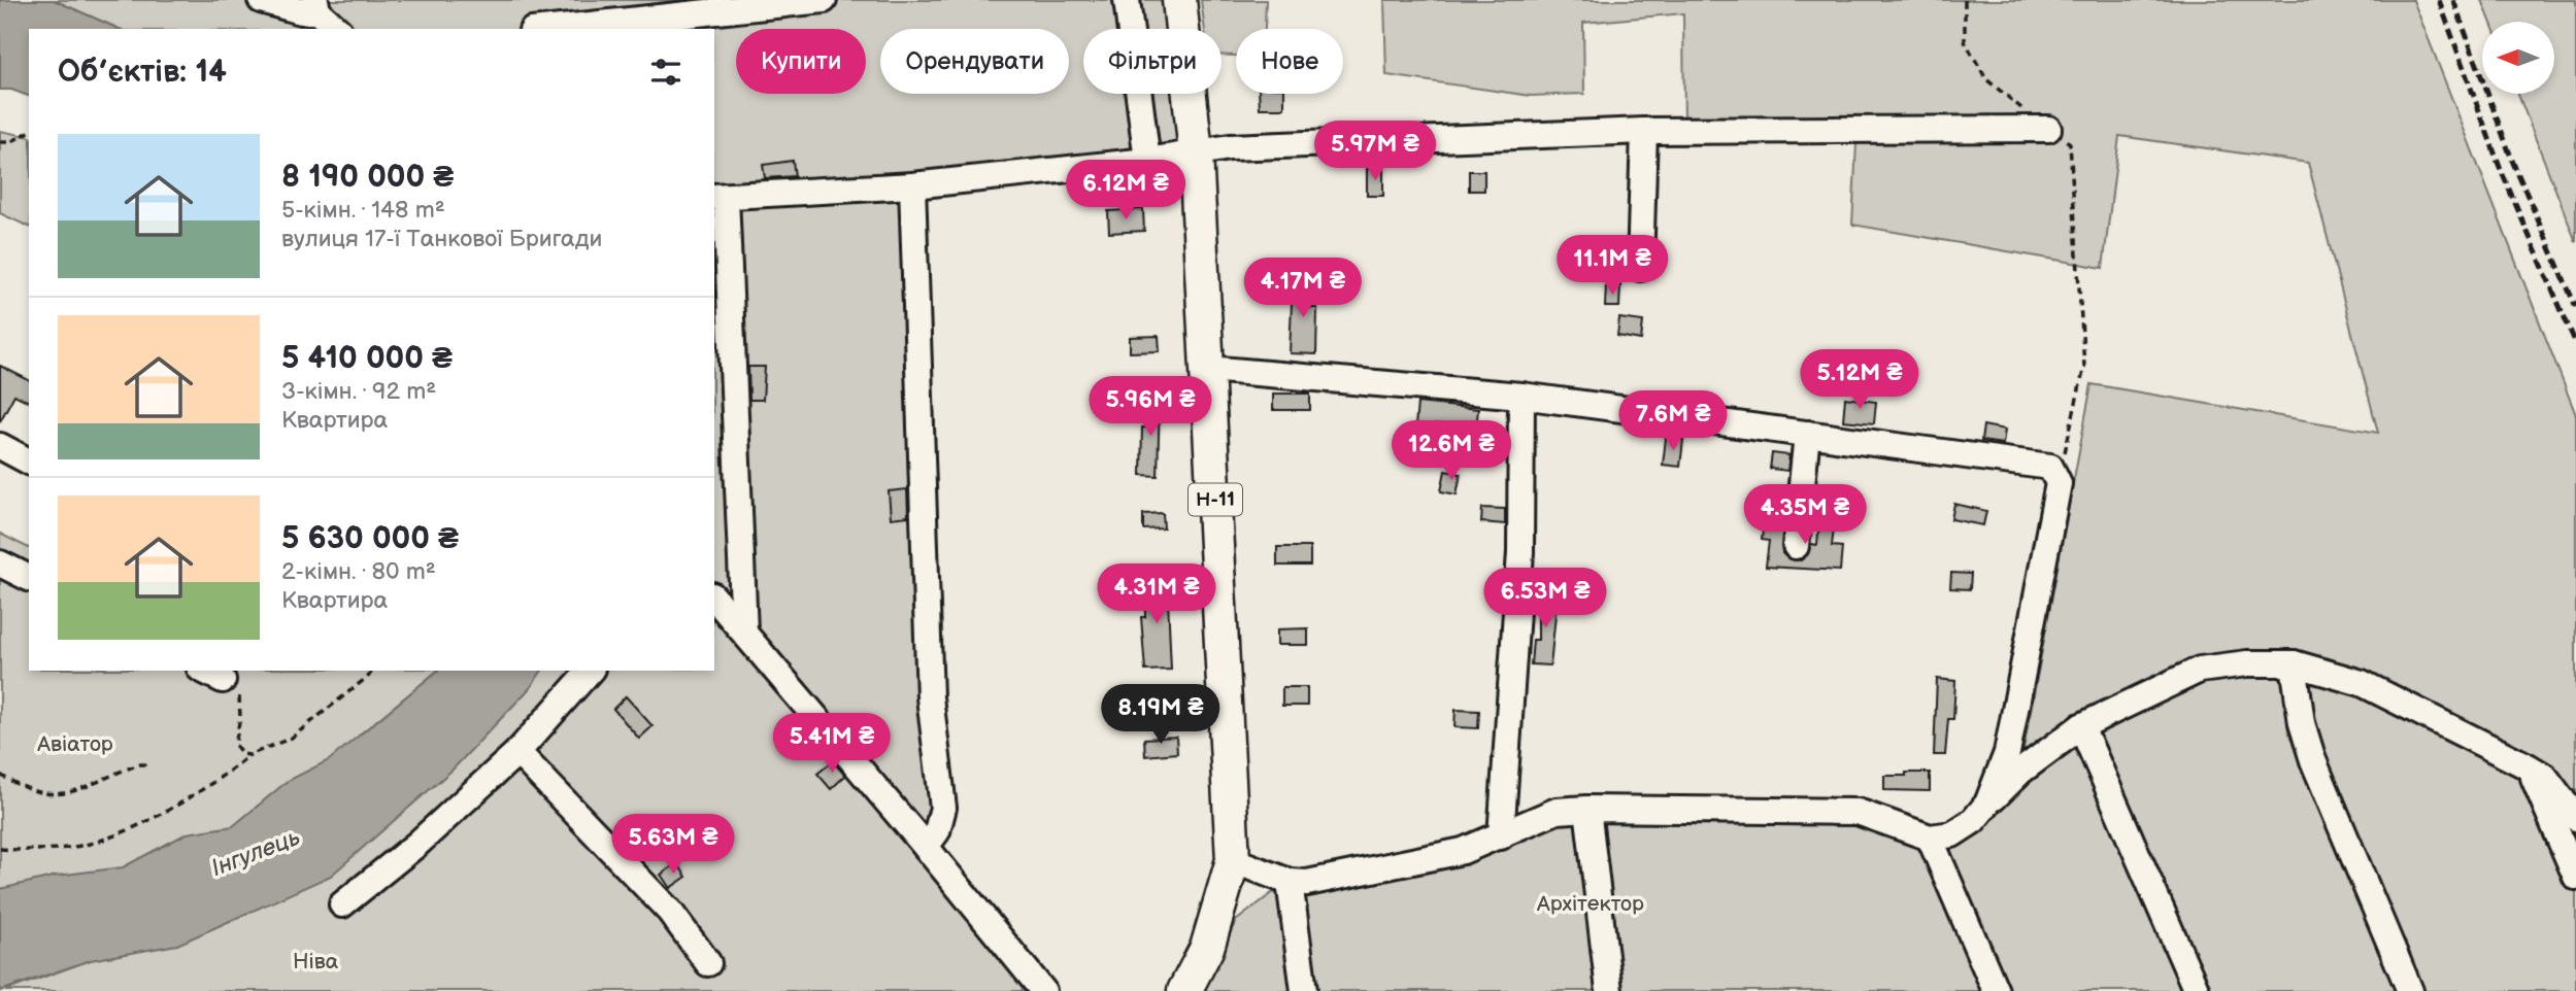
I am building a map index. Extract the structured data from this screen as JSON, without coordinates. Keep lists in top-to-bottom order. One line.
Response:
{"streets":{"main road":["Н-11"]},"water":["Інгулець"],"parks":["Авіатор","Архітектор","Ніва"],"north":"left","page":{"chip":["Купити","Орендувати","Фільтри","Нове"],"heading":"Об’єктів: 14","list":[{"name":"8 190 000 ₴","note":"5-кімн. · 148 m² · вулиця 17-ї Танкової Бригади"},{"name":"5 410 000 ₴","note":"3-кімн. · 92 m² · Квартира"},{"name":"5 630 000 ₴","note":"2-кімн. · 80 m² · Квартира"}],"price":["5.97M ₴","6.12M ₴","11.1M ₴","4.17M ₴","5.12M ₴","5.96M ₴","7.6M ₴","12.6M ₴","4.35M ₴","4.31M ₴","6.53M ₴","8.19M ₴","5.41M ₴","5.63M ₴"]}}
